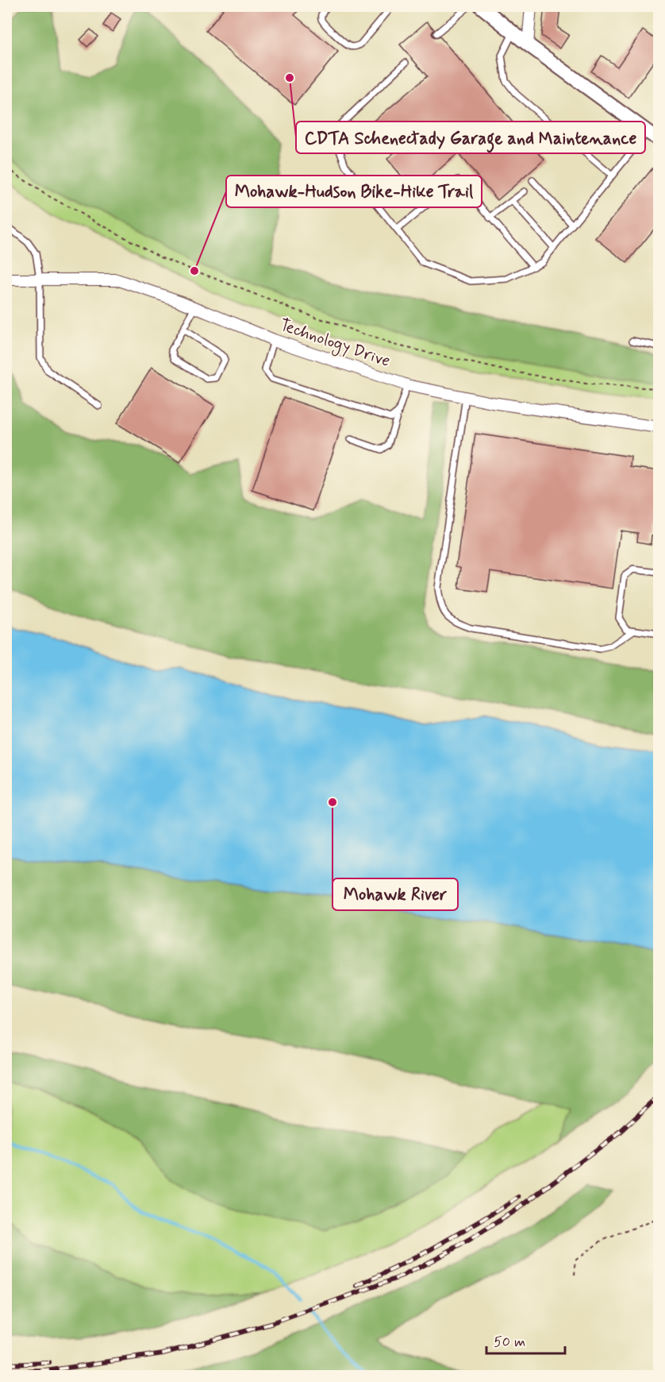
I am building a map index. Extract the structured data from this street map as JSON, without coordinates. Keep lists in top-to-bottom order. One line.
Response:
{"streets":{"street":["Technology Drive"]},"places":["CDTA Schenectady Garage and Maintenance","Mohawk-Hudson Bike-Hike Trail","Mohawk River"],"scale_bar":"50 m"}
